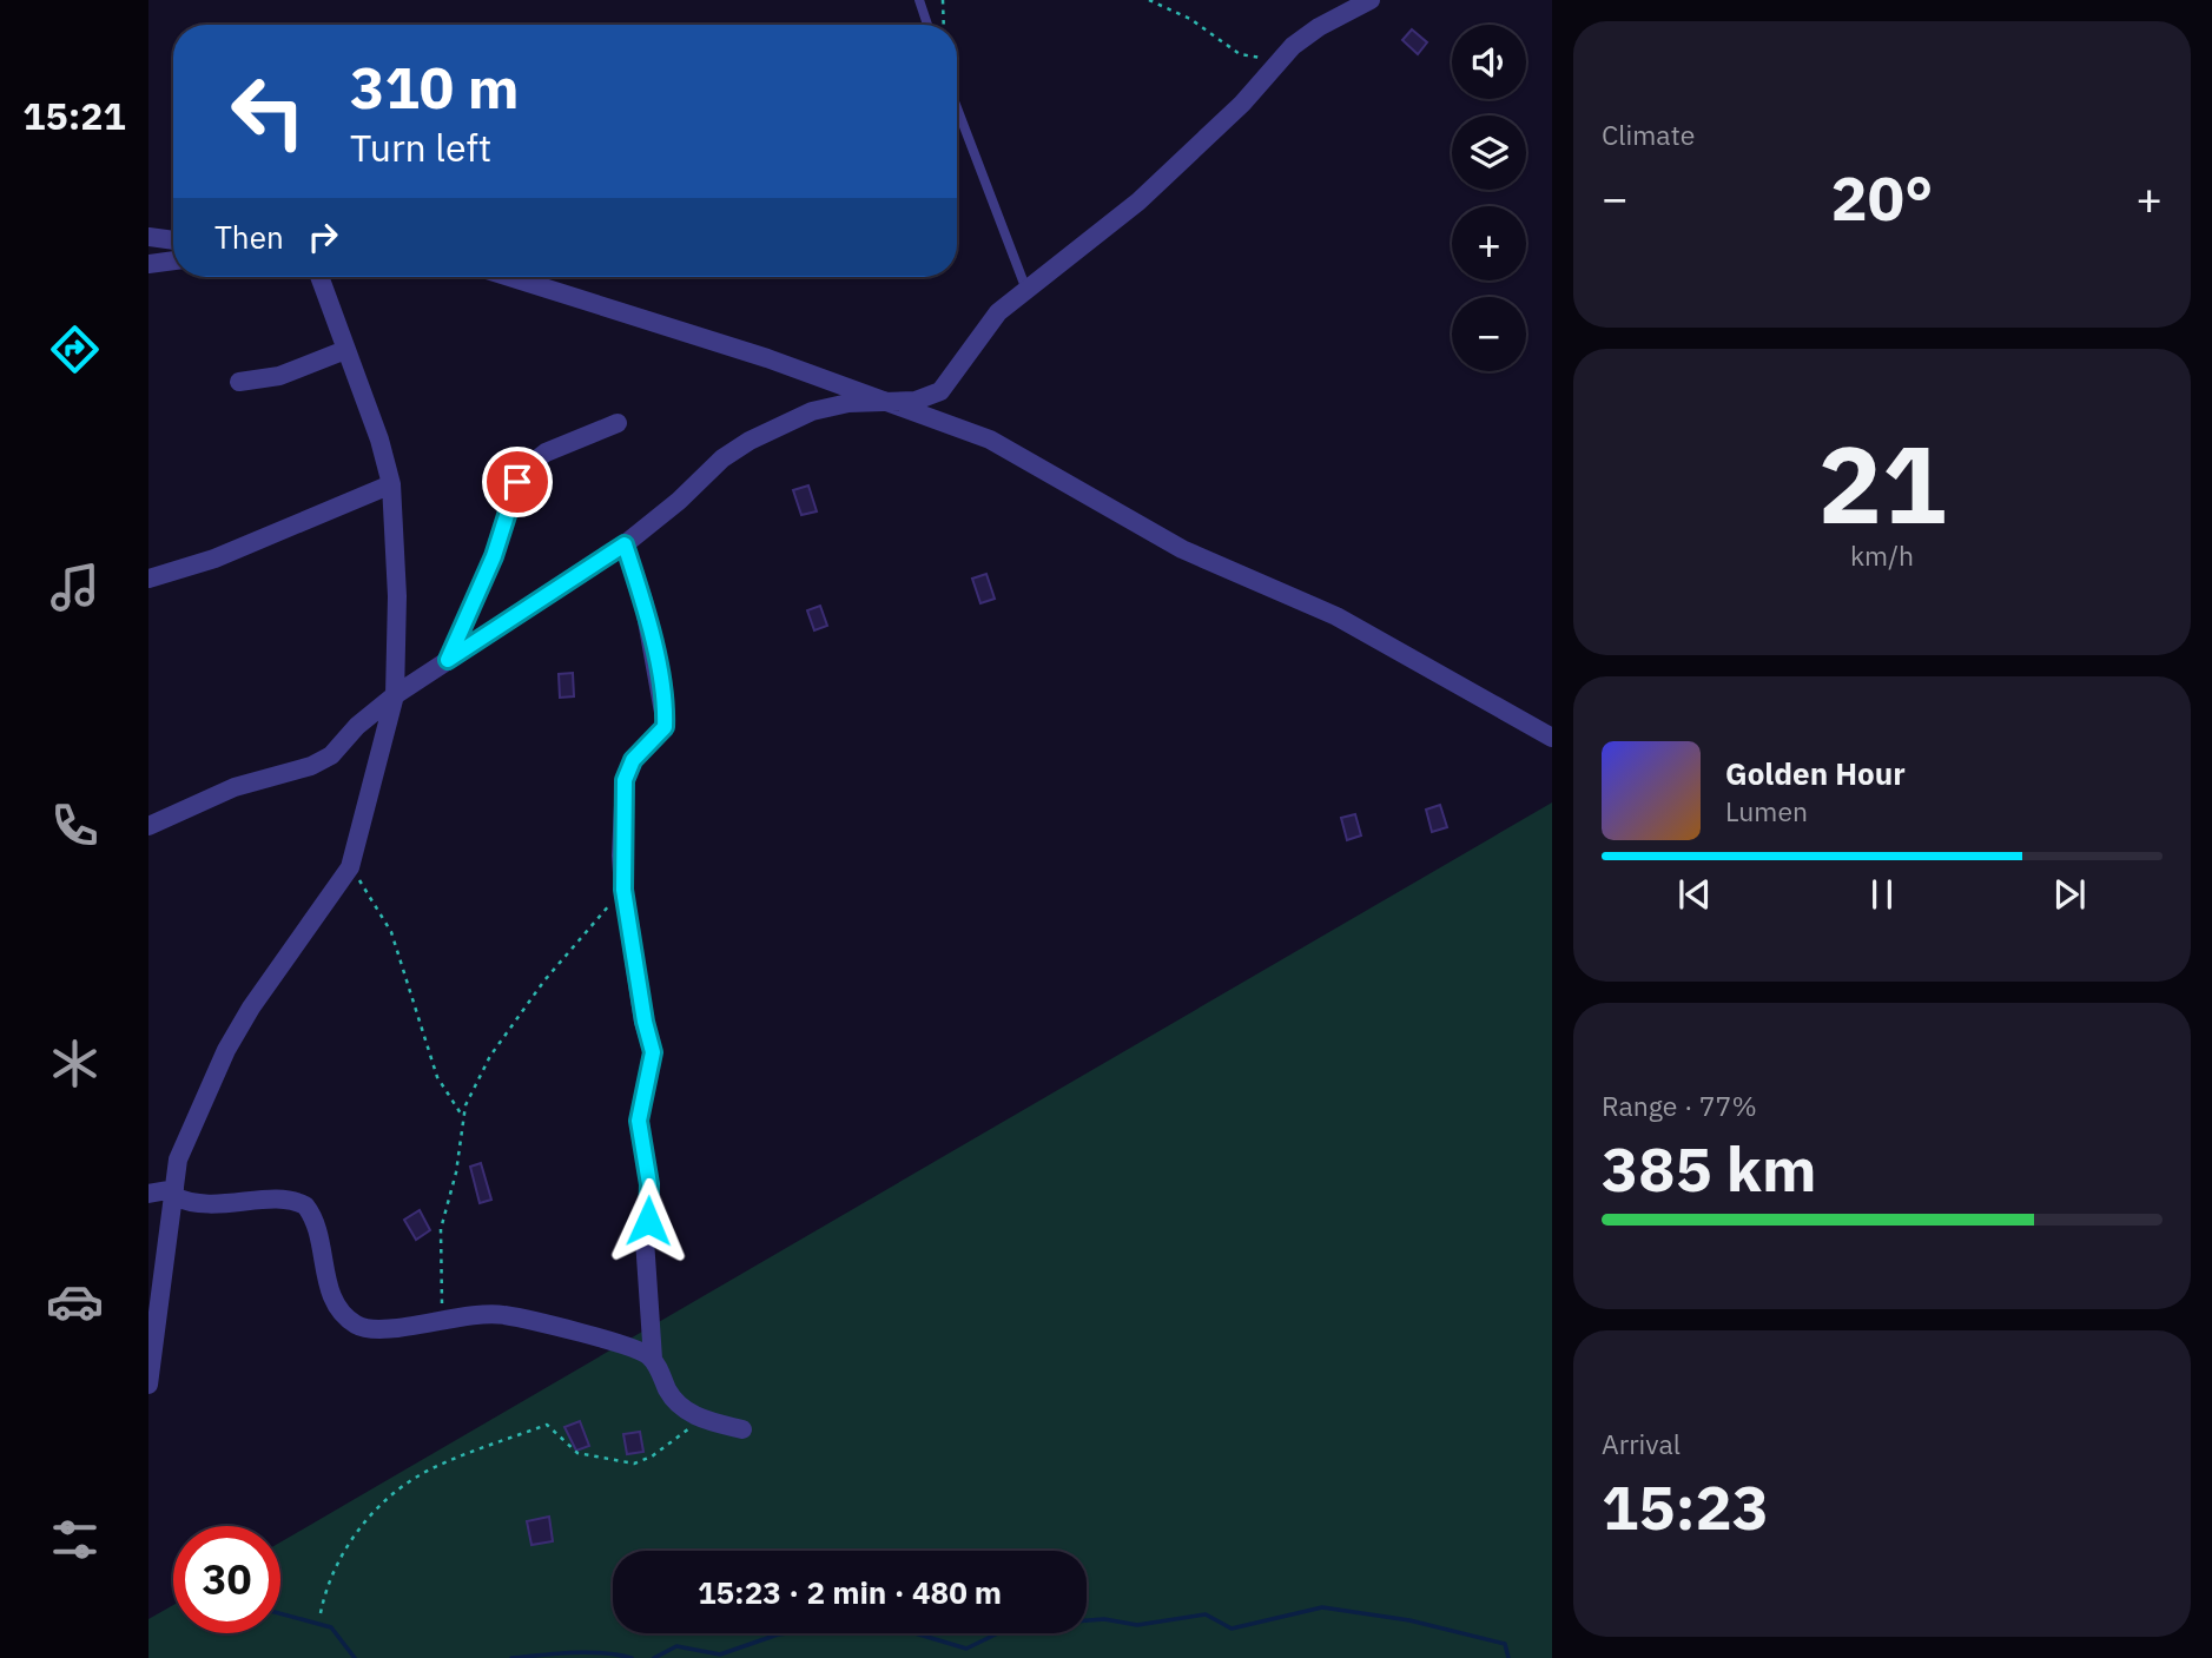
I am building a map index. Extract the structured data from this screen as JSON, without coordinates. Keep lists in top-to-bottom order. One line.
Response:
{"page":{"tabs":"15:21","tile":["Climate",["21","km/h"],["Range · 77%","385 km"],["Arrival","15:23"]],"map_buttons":["+","−"],"turn":["310 m","Turn left"],"heat":["−","20°","+"],"then":"Then","song":["Golden Hour","Lumen"],"limit":"30","trip":"15:23 · 2 min · 480 m"}}
